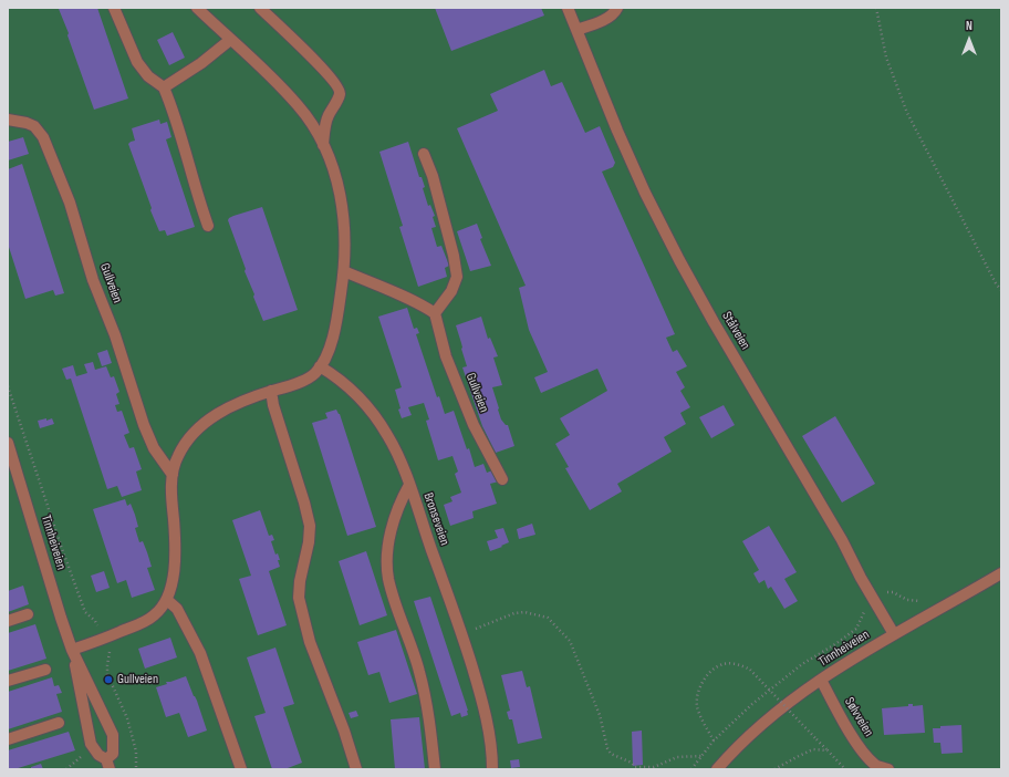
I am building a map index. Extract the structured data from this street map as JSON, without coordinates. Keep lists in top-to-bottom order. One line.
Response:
{"streets":{"street":["Gullveien","Stålveien","Bronseveien","Tinnheiveien","Sølvveien"]},"crossings":[["Stålveien","Tinnheiveien"],["Tinnheiveien","Sølvveien"]],"places":["Gullveien"],"north":"top"}
